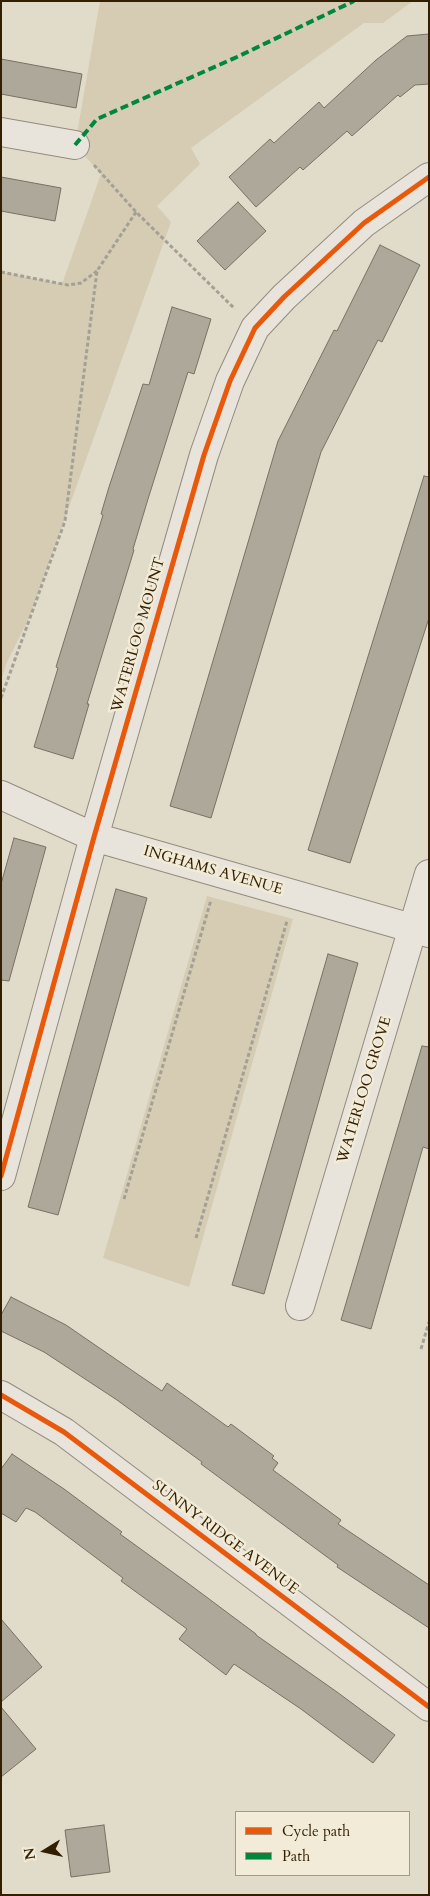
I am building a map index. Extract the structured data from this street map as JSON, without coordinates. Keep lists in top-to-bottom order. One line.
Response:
{"streets":{"street":["WATERLOO MOUNT","INGHAMS AVENUE","WATERLOO GROVE","SUNNY RIDGE AVENUE"]},"crossings":[["WATERLOO MOUNT","INGHAMS AVENUE"],["INGHAMS AVENUE","WATERLOO GROVE"]],"legend":["Cycle path","Path"],"north":"left"}
